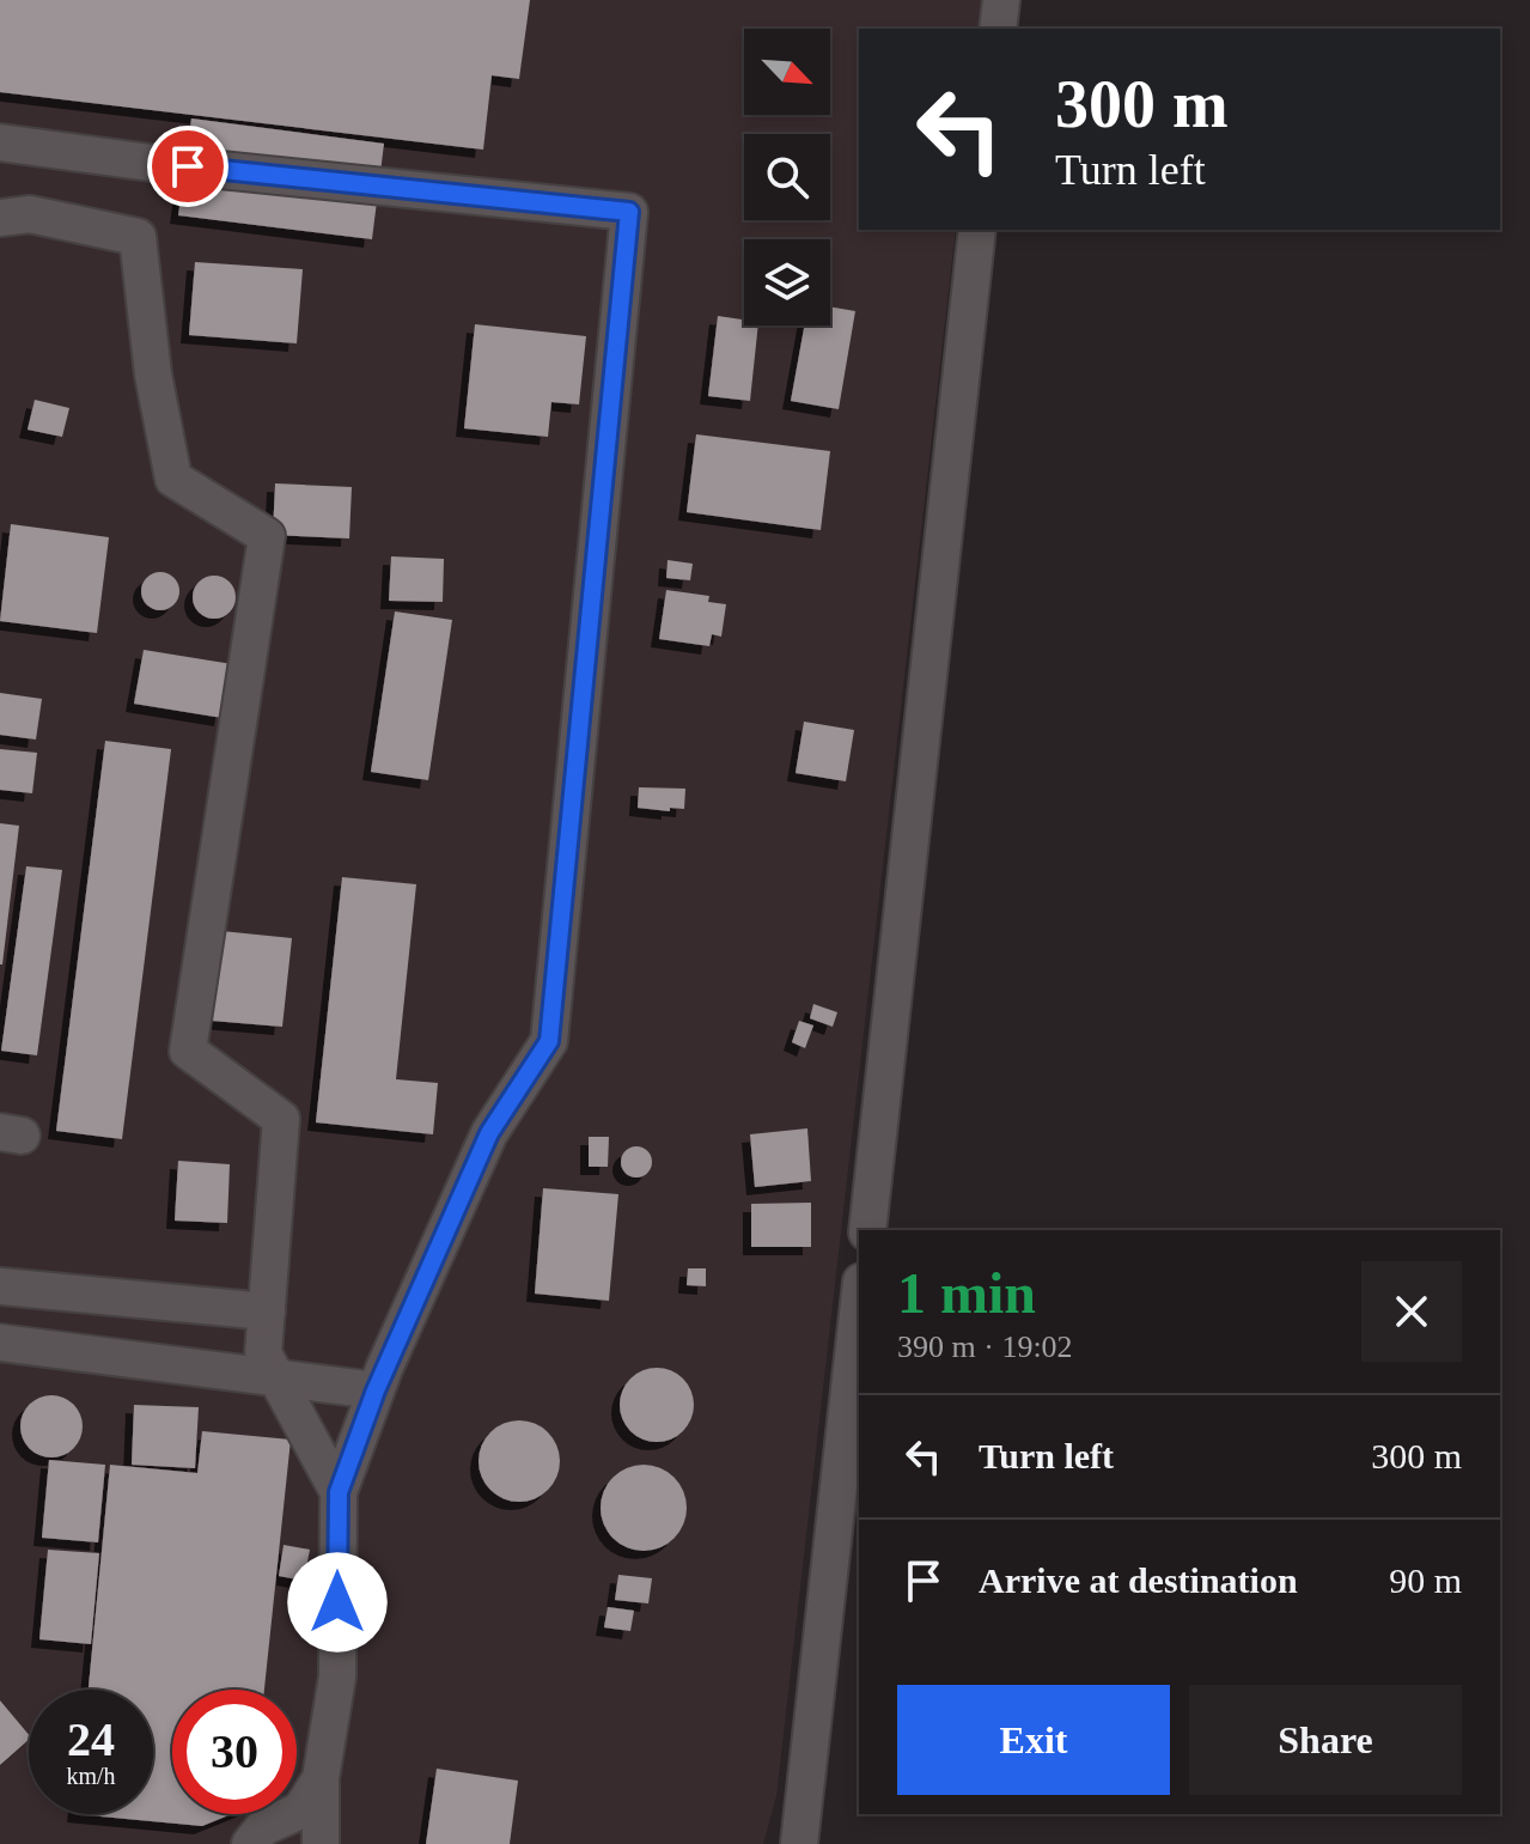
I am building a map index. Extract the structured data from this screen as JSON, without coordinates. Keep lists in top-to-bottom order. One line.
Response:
{"north":"bottom right","page":{"turn":["300 m","Turn left"],"heading":["1 min","390 m · 19:02"],"list":[{"name":"Turn left","value":"300 m"},{"name":"Arrive at destination","value":"90 m"}],"buttons":["Exit","Share"],"speed":"24 km/h","limit":"30"}}
